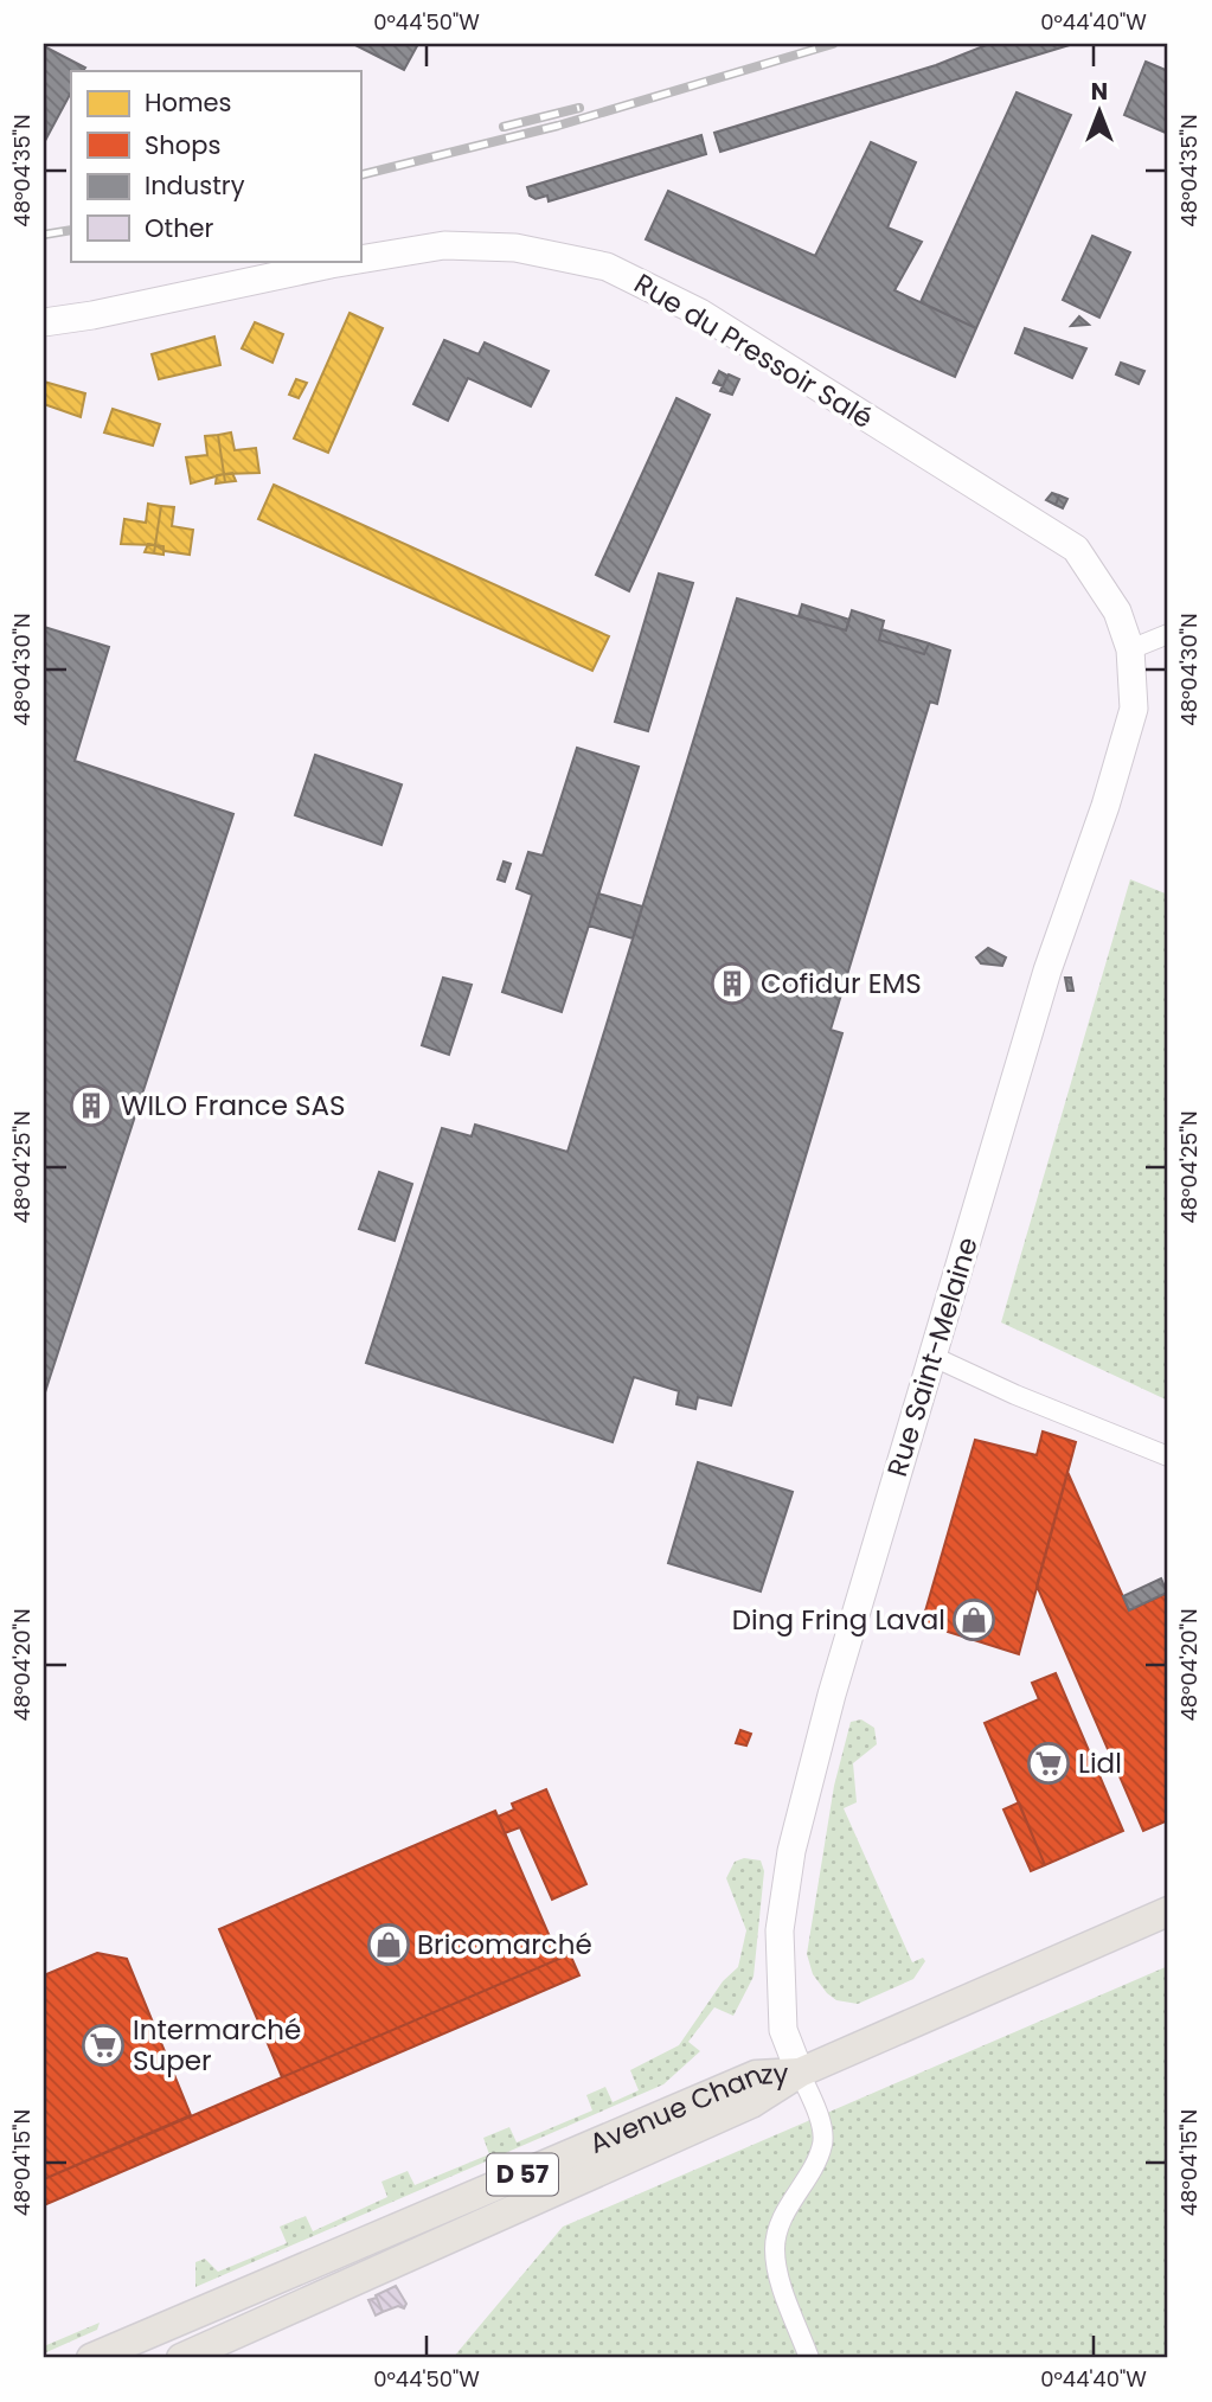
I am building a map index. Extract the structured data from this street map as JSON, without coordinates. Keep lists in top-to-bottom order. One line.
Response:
{"streets":{"main road":["Rue du Pressoir Salé","Rue Saint-Melaine","Avenue Chanzy","D 57"]},"crossings":[["Rue du Pressoir Salé","Rue Saint-Melaine"],["Rue Saint-Melaine","Avenue Chanzy"],["Rue Saint-Melaine","D 57"],["Avenue Chanzy","D 57"]],"places":{"building":["Cofidur EMS","WILO France SAS"],"shop":["Ding Fring Laval","Bricomarché"],"supermarket":["Lidl","Intermarché Super"]},"legend":["Homes","Shops","Industry","Other"],"north":"top","coordinates":["0°44'50\"W","0°44'40\"W","48°04'35\"N","48°04'30\"N","48°04'25\"N","48°04'20\"N","48°04'15\"N"]}
